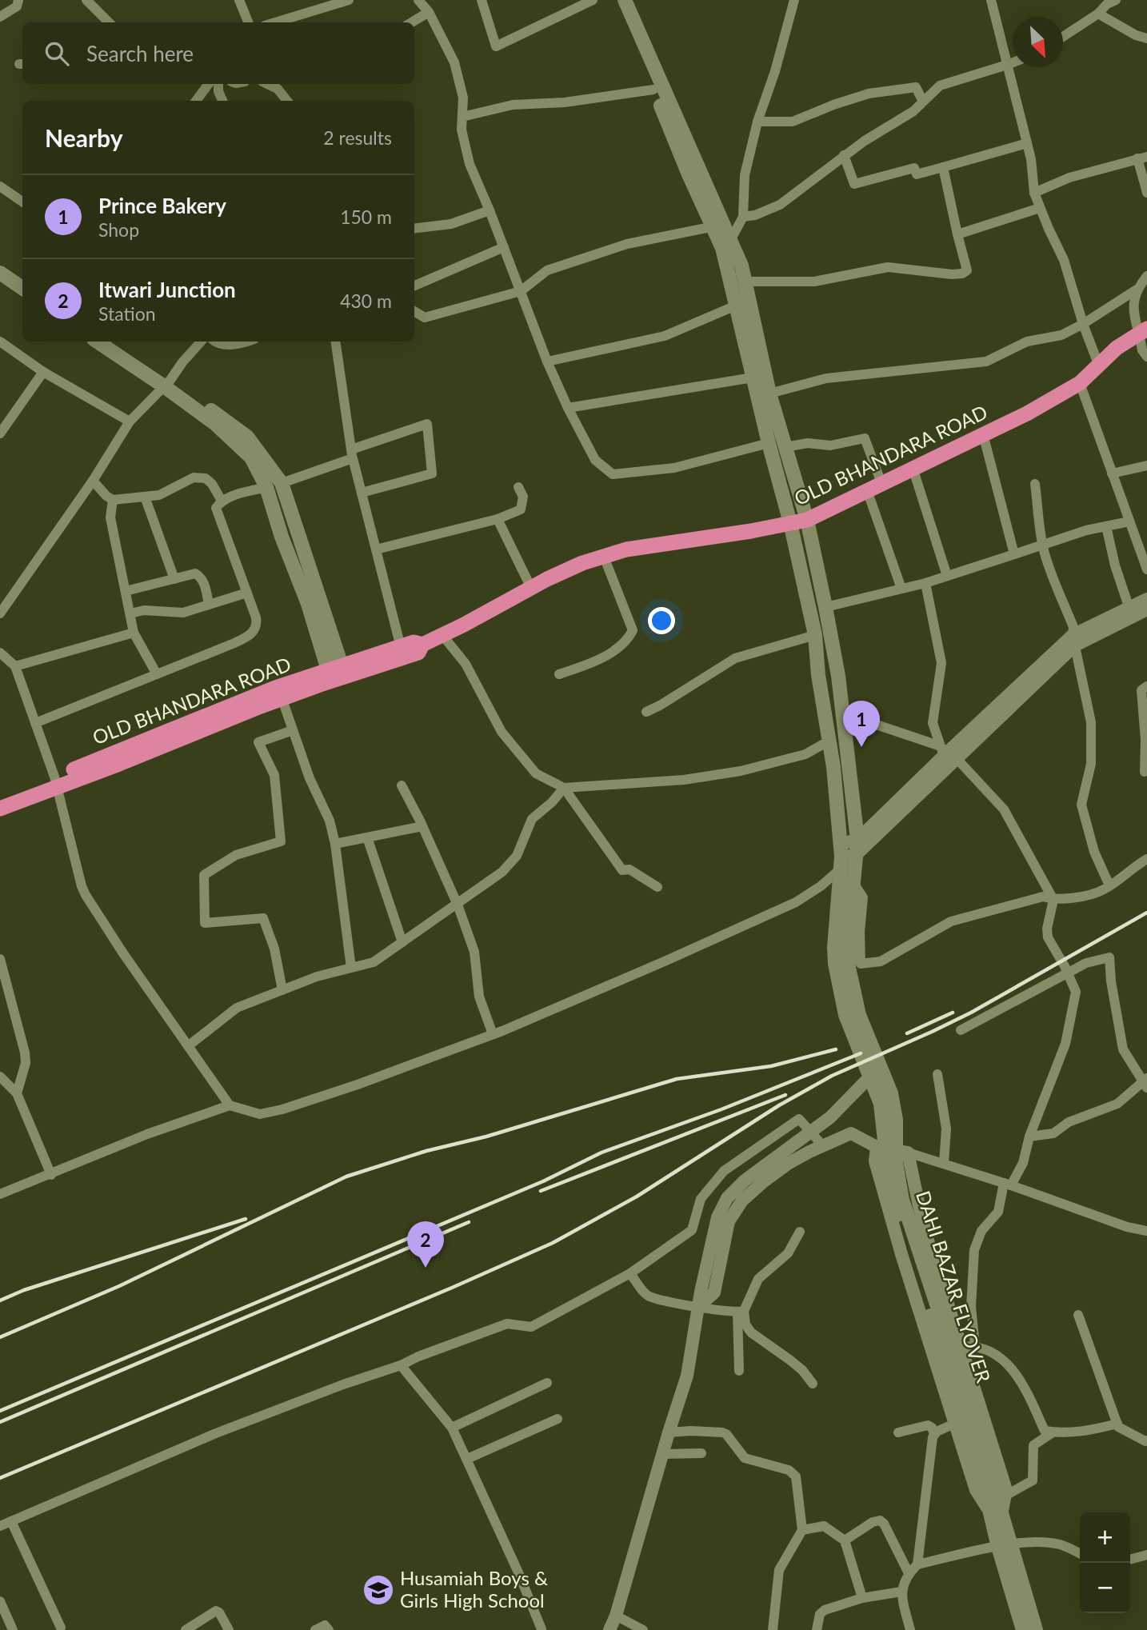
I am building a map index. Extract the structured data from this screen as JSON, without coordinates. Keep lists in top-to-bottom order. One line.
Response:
{"streets":{"highway":["OLD BHANDARA ROAD"],"main road":["DAHI BAZAR FLYOVER"]},"crossings":[["OLD BHANDARA ROAD","DAHI BAZAR FLYOVER"]],"places":{"school or university":["Husamiah Boys & Girls High School"]},"north":"bottom right","page":{"search":"Search here","heading":["Nearby","2 results"],"list":[{"mark":"1","name":"Prince Bakery","note":"Shop","value":"150 m"},{"mark":"2","name":"Itwari Junction","note":"Station","value":"430 m"}],"pins":["1","2"],"map_buttons":["+","−"]}}
